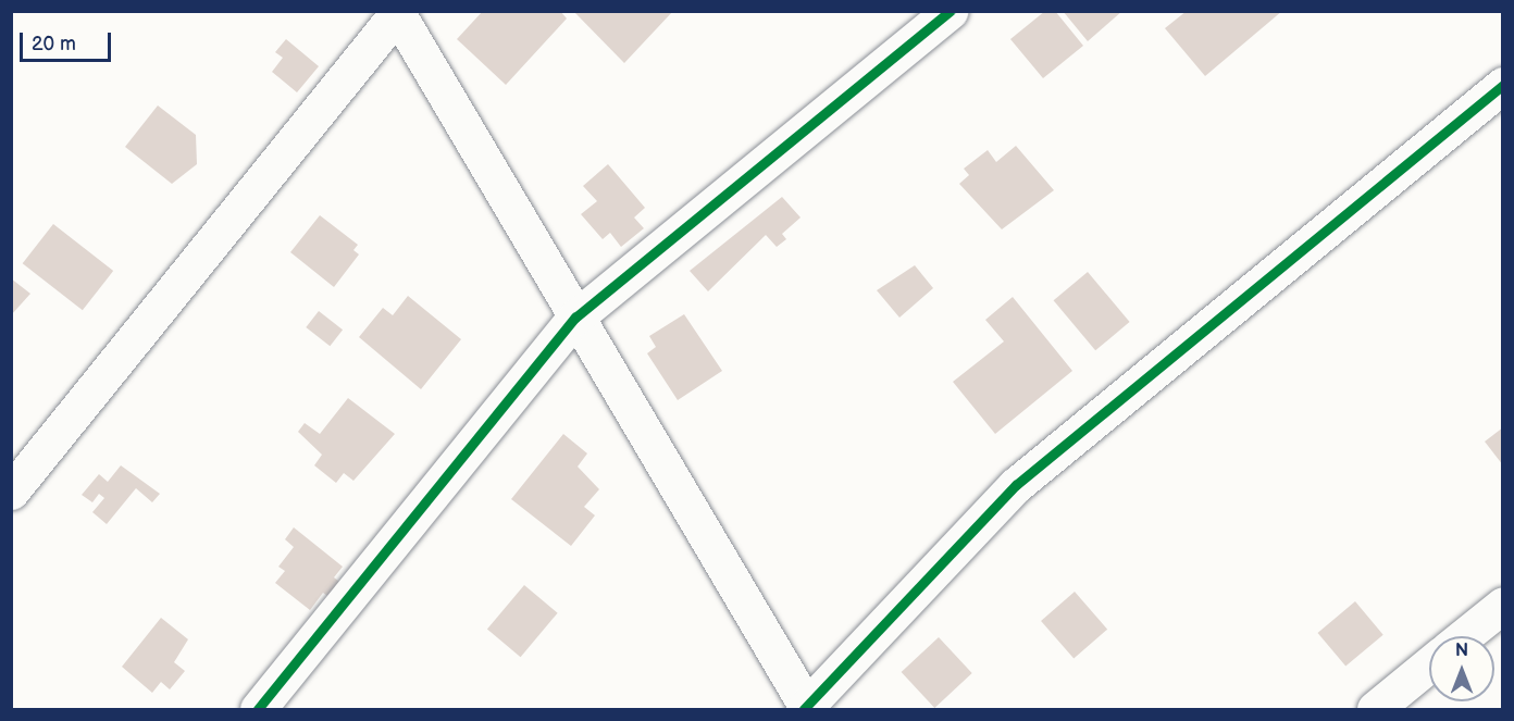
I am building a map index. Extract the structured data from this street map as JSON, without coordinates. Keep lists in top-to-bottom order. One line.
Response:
{"scale_bar":"20 m","north":"top"}
